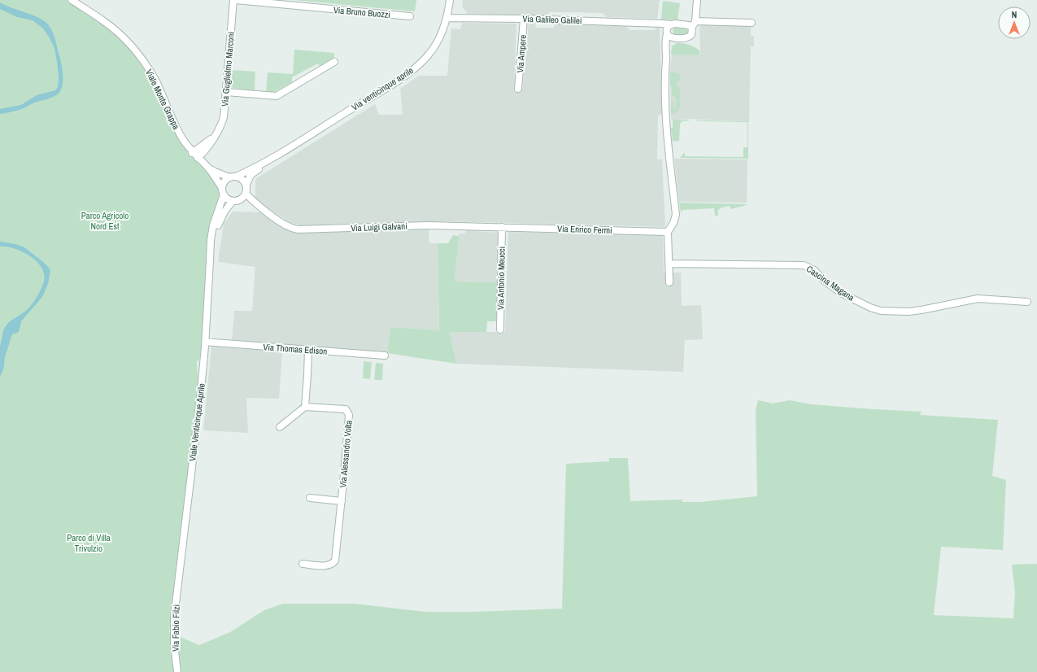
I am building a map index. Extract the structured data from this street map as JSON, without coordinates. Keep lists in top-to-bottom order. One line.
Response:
{"streets":{"street":["Via Bruno Buozzi","Via Galileo Galilei","Via Ampere","Via Guglielmo Marconi","Via venticinque aprile","Viale Monte Grappa","Via Luigi Galvani","Via Enrico Fermi","Via Antonio Meucci","Cascina Magana","Via Thomas Edison","Viale Venticinque Aprile","Via Alessandro Volta","Via Fabio Filzi"]},"crossings":[["Via Bruno Buozzi","Via Guglielmo Marconi"],["Via Galileo Galilei","Via Ampere"],["Via Galileo Galilei","Via venticinque aprile"],["Via Guglielmo Marconi","Viale Monte Grappa"],["Via venticinque aprile","Viale Monte Grappa"],["Via venticinque aprile","Via Luigi Galvani"],["Via venticinque aprile","Viale Venticinque Aprile"],["Viale Monte Grappa","Via Luigi Galvani"],["Viale Monte Grappa","Viale Venticinque Aprile"],["Via Luigi Galvani","Via Enrico Fermi"],["Via Luigi Galvani","Via Antonio Meucci"],["Via Luigi Galvani","Viale Venticinque Aprile"],["Via Enrico Fermi","Via Antonio Meucci"],["Via Thomas Edison","Viale Venticinque Aprile"],["Viale Venticinque Aprile","Via Fabio Filzi"]],"parks":["Parco Agricolo Nord Est","Parco di Villa Trivulzio"],"north":"top"}
